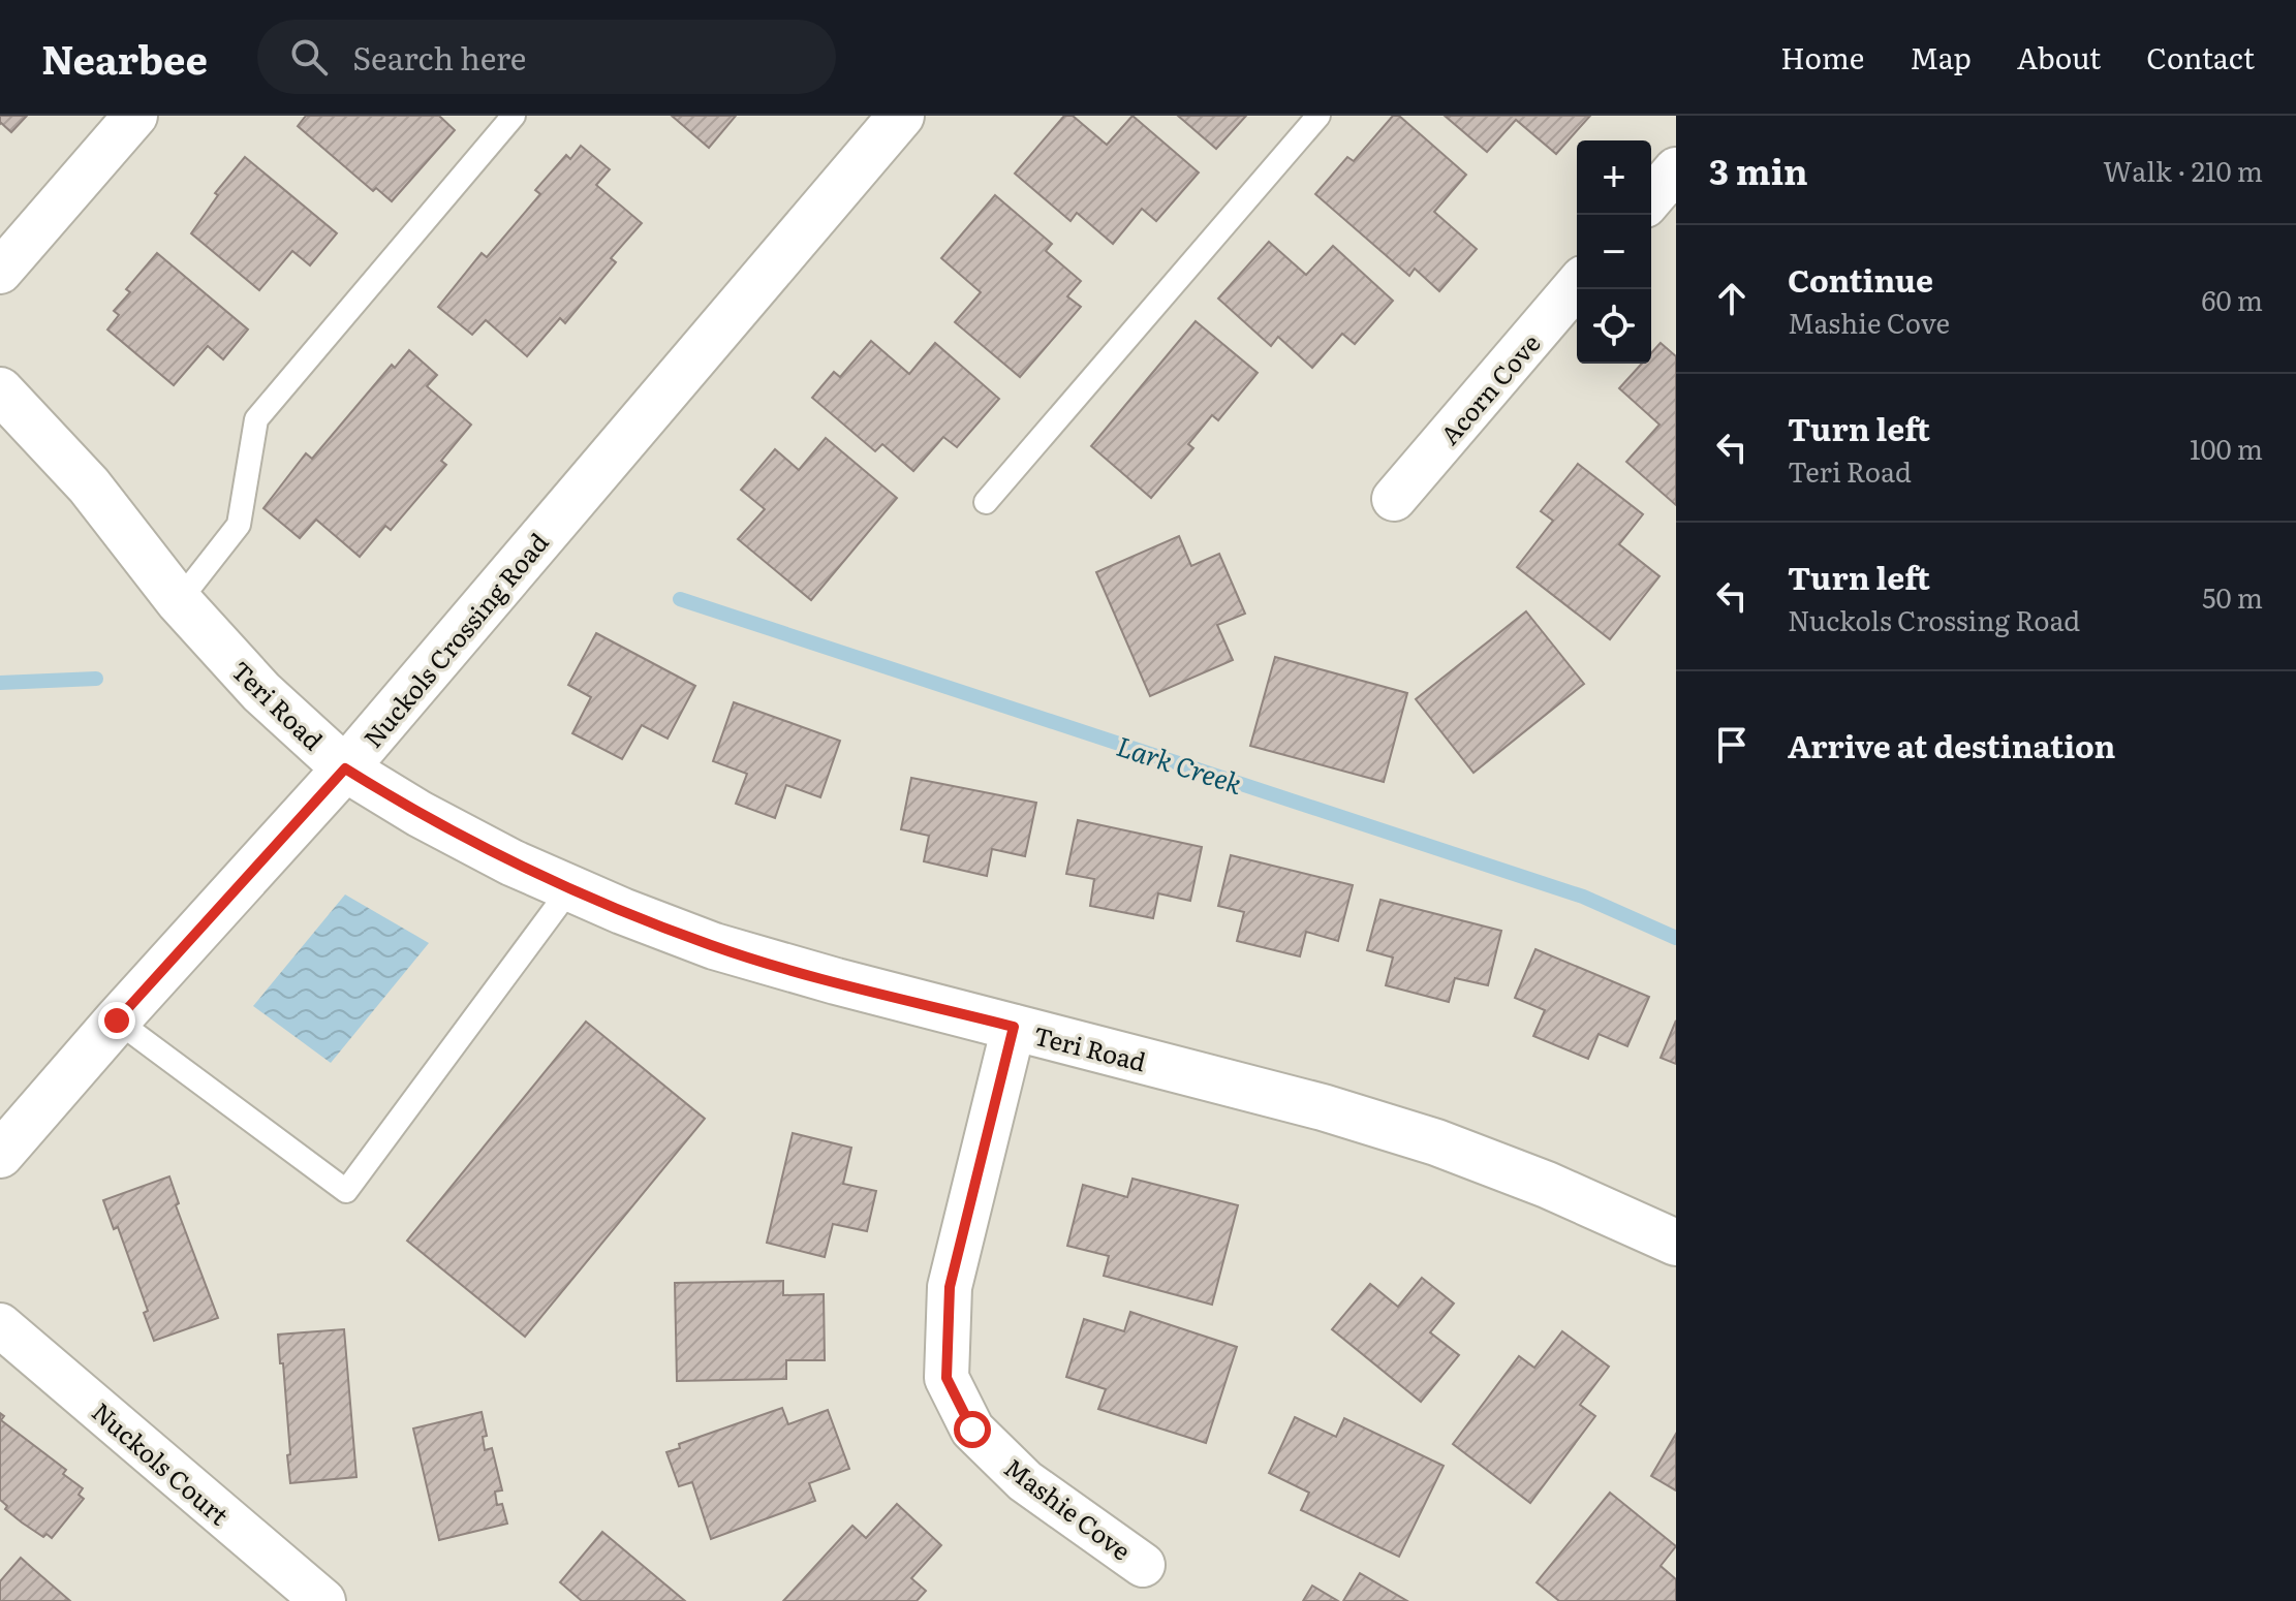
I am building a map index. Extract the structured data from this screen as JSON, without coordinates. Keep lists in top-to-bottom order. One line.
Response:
{"streets":{"street":["Acorn Cove","Nuckols Crossing Road","Teri Road","Nuckols Court","Mashie Cove"]},"crossings":[["Nuckols Crossing Road","Teri Road"],["Teri Road","Mashie Cove"]],"water":["Lark Creek"],"page":{"header":"Nearbee","search":"Search here","nav":["Home","Map","About","Contact"],"heading":["3 min","Walk · 210 m"],"map_buttons":["+","−"],"list":[["Continue","Mashie Cove","60 m"],["Turn left","Teri Road","100 m"],["Turn left","Nuckols Crossing Road","50 m"],"Arrive at destination"]}}
